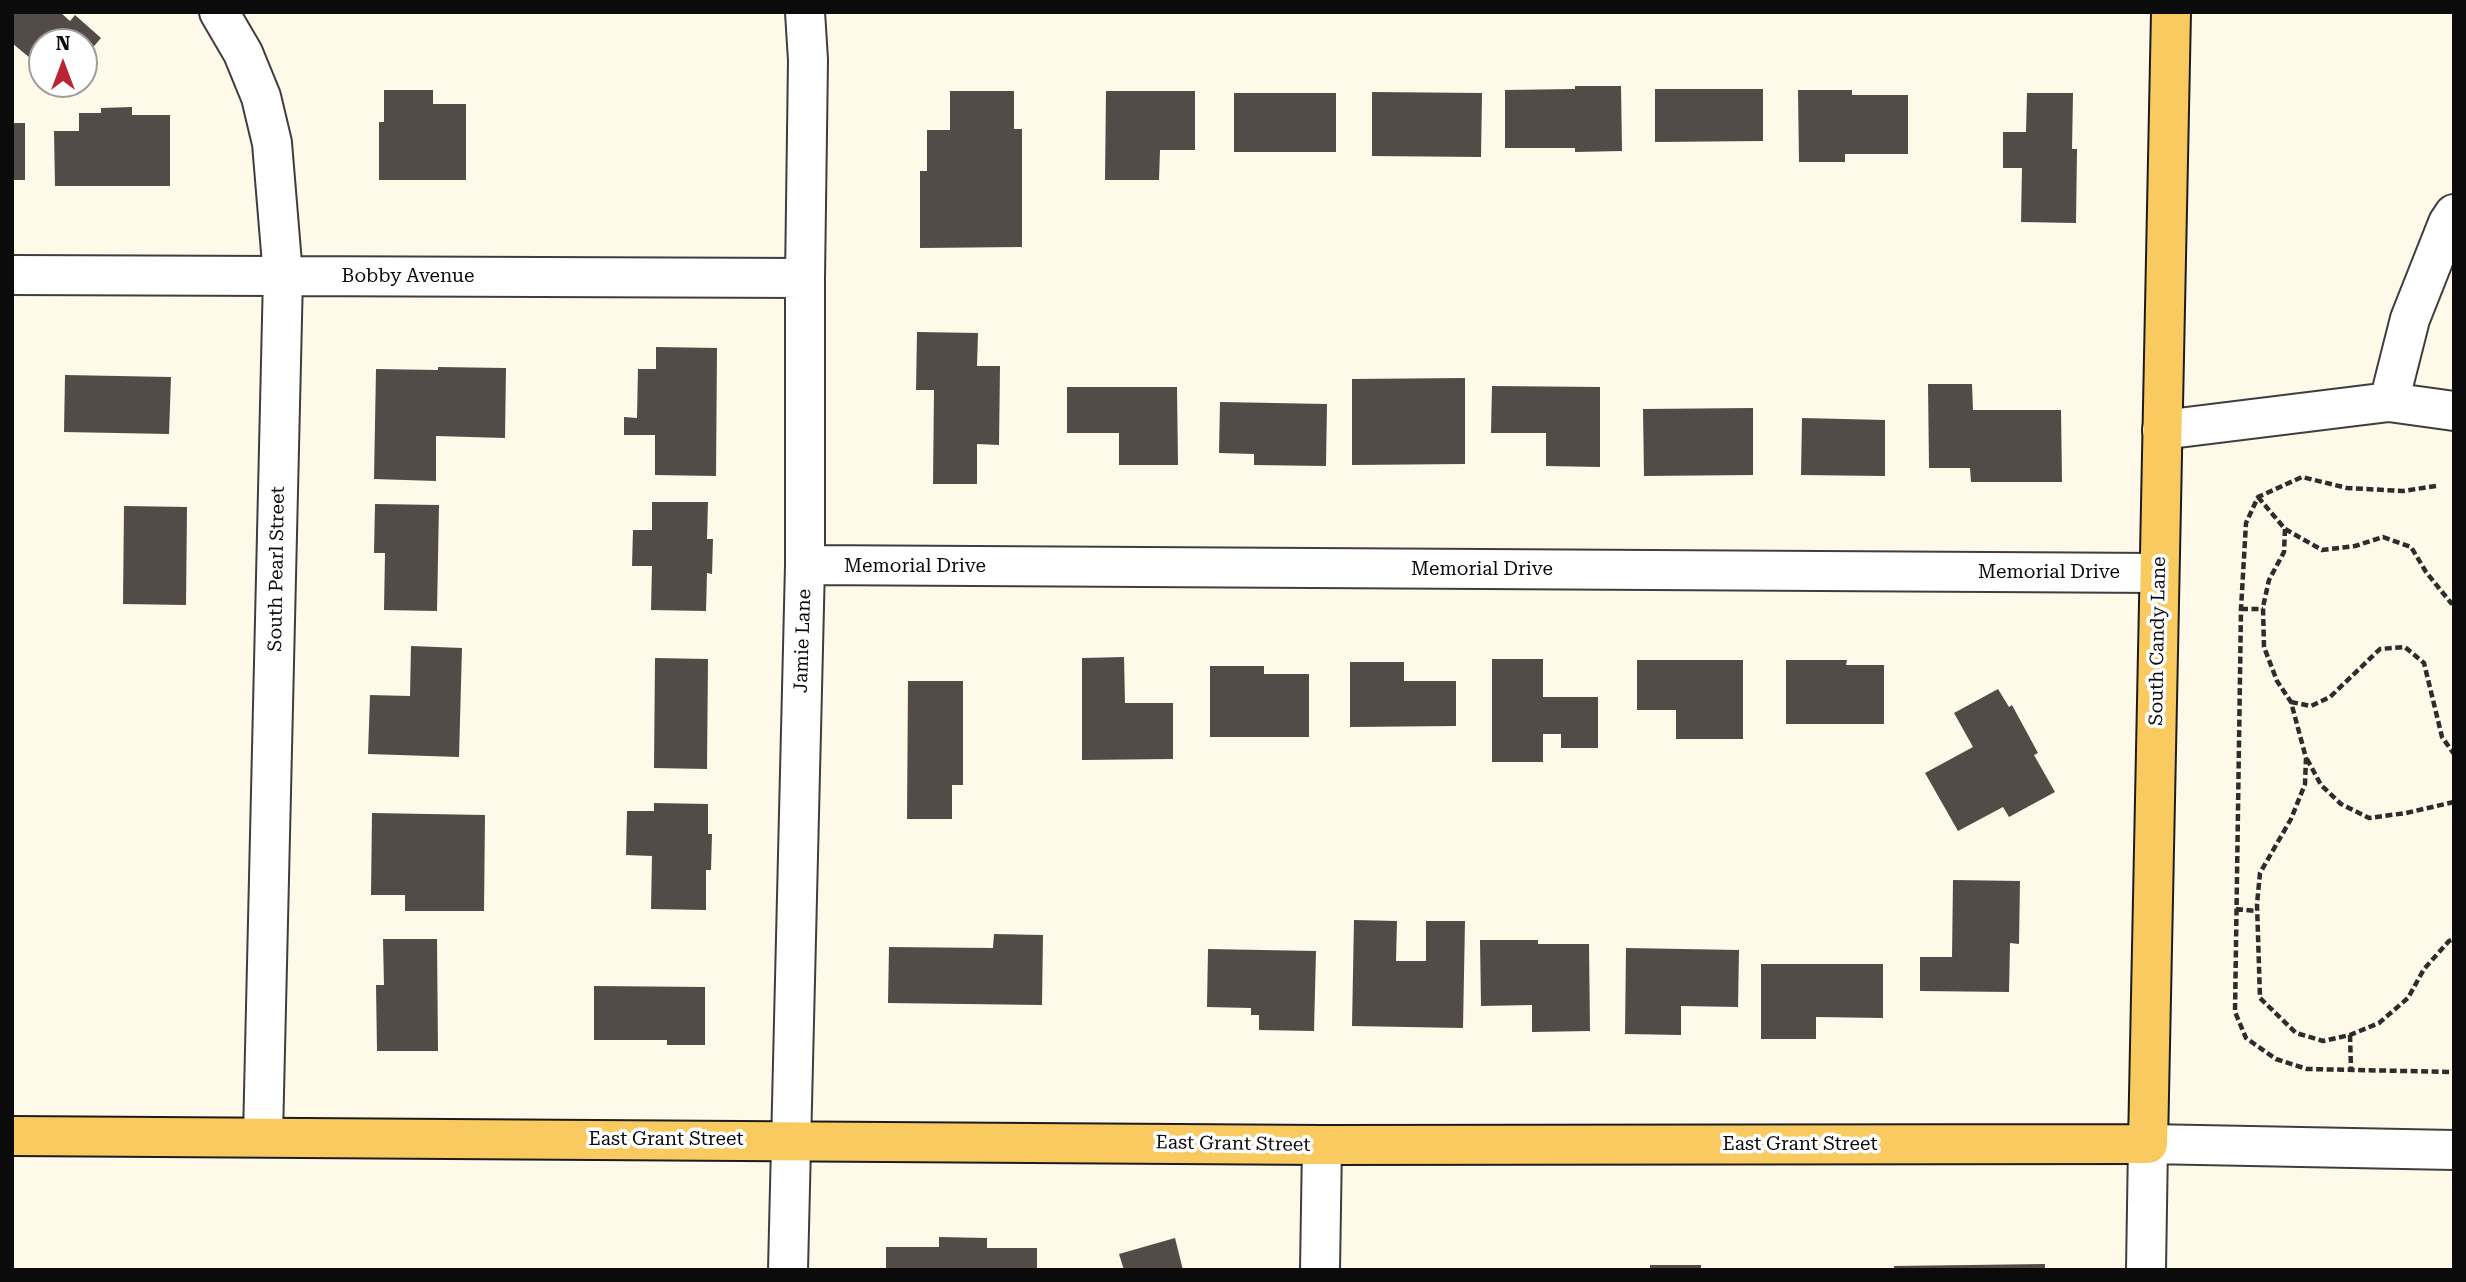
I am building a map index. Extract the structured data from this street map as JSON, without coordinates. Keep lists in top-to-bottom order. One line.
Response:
{"streets":{"main road":["South Candy Lane","East Grant Street"],"street":["Bobby Avenue","Memorial Drive","South Pearl Street","Jamie Lane"]},"crossings":[["Bobby Avenue","South Pearl Street"],["Bobby Avenue","Jamie Lane"],["Memorial Drive","Jamie Lane"],["Memorial Drive","South Candy Lane"],["South Pearl Street","East Grant Street"],["Jamie Lane","East Grant Street"],["South Candy Lane","East Grant Street"]],"north":"top"}
